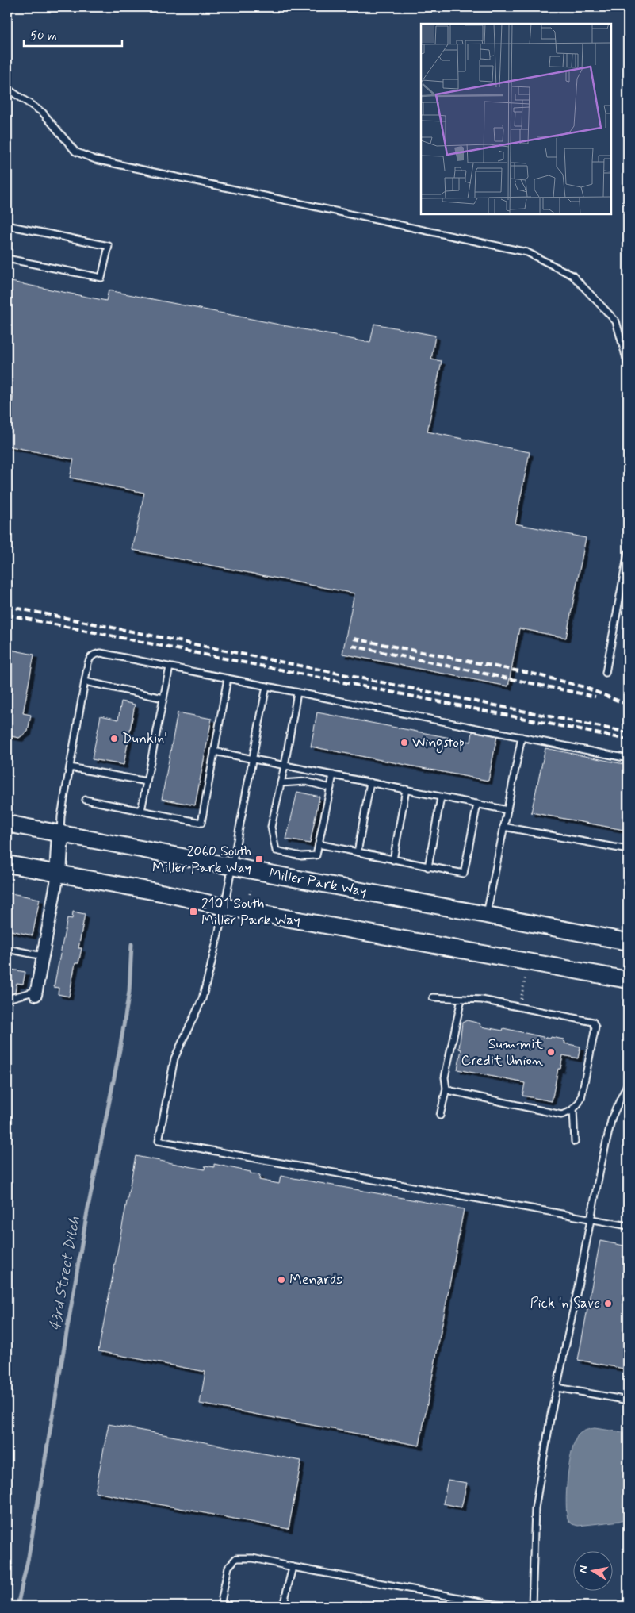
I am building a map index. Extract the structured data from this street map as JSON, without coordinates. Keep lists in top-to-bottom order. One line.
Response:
{"streets":{"main road":["Miller Park Way"]},"water":["43rd Street Ditch"],"places":{"other":["Dunkin'","Wingstop","Summit Credit Union","Menards","Pick 'n Save"],"transit":["2060 South Miller Park Way","2101 South Miller Park Way"]},"scale_bar":"50 m","north":"left"}
